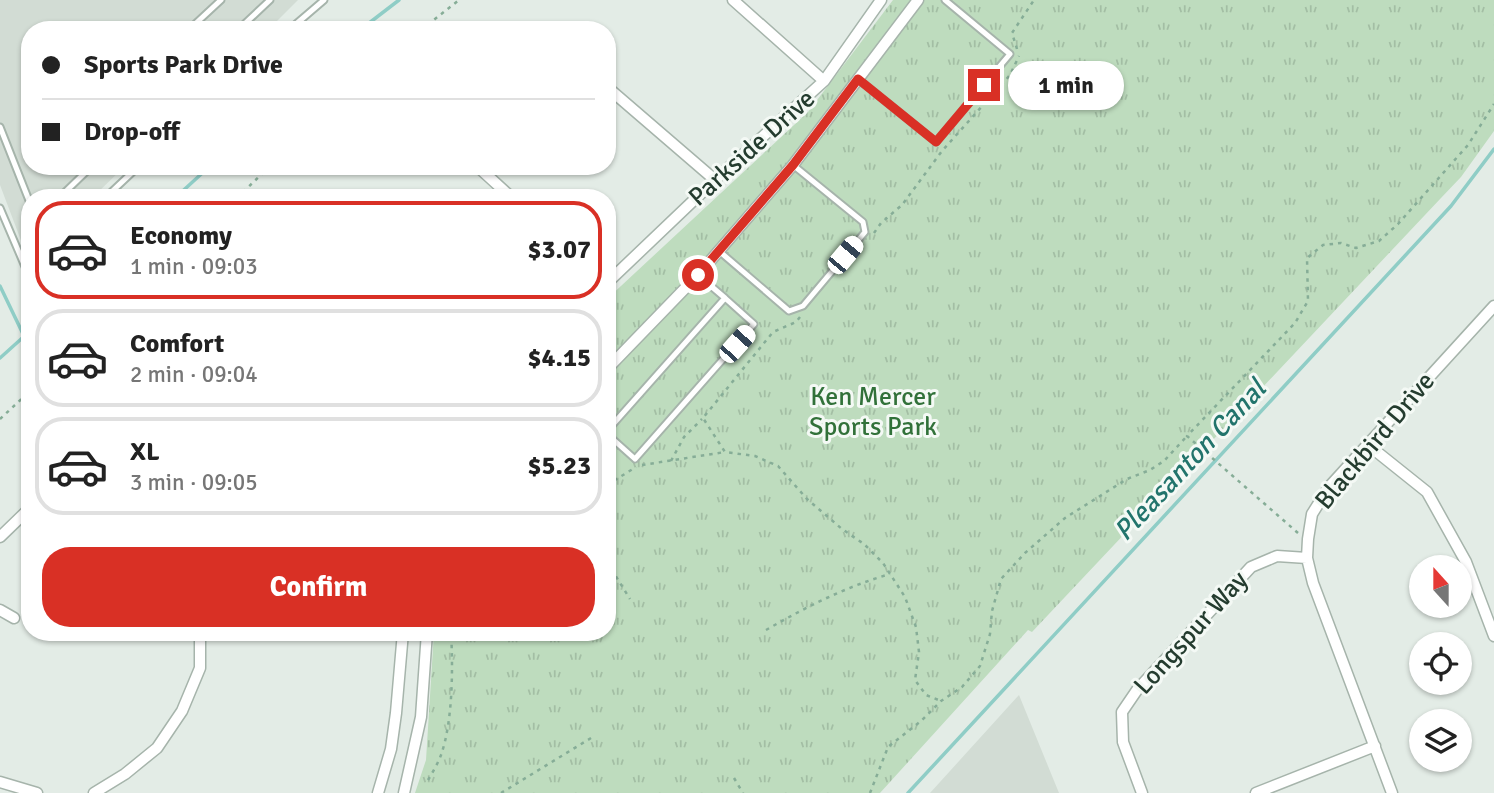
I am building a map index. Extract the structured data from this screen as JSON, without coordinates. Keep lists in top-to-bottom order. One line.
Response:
{"streets":{"street":["Parkside Drive","Blackbird Drive","Longspur Way"]},"crossings":[["Blackbird Drive","Longspur Way"]],"water":["Pleasanton Canal"],"parks":["Ken Mercer Sports Park"],"north":"top","page":{"banner":["Sports Park Drive","Drop-off"],"bubble":"1 min","list":[{"name":"Economy","note":"1 min · 09:03","value":"$3.07"},{"name":"Comfort","note":"2 min · 09:04","value":"$4.15"},{"name":"XL","note":"3 min · 09:05","value":"$5.23"}],"buttons":"Confirm"}}
